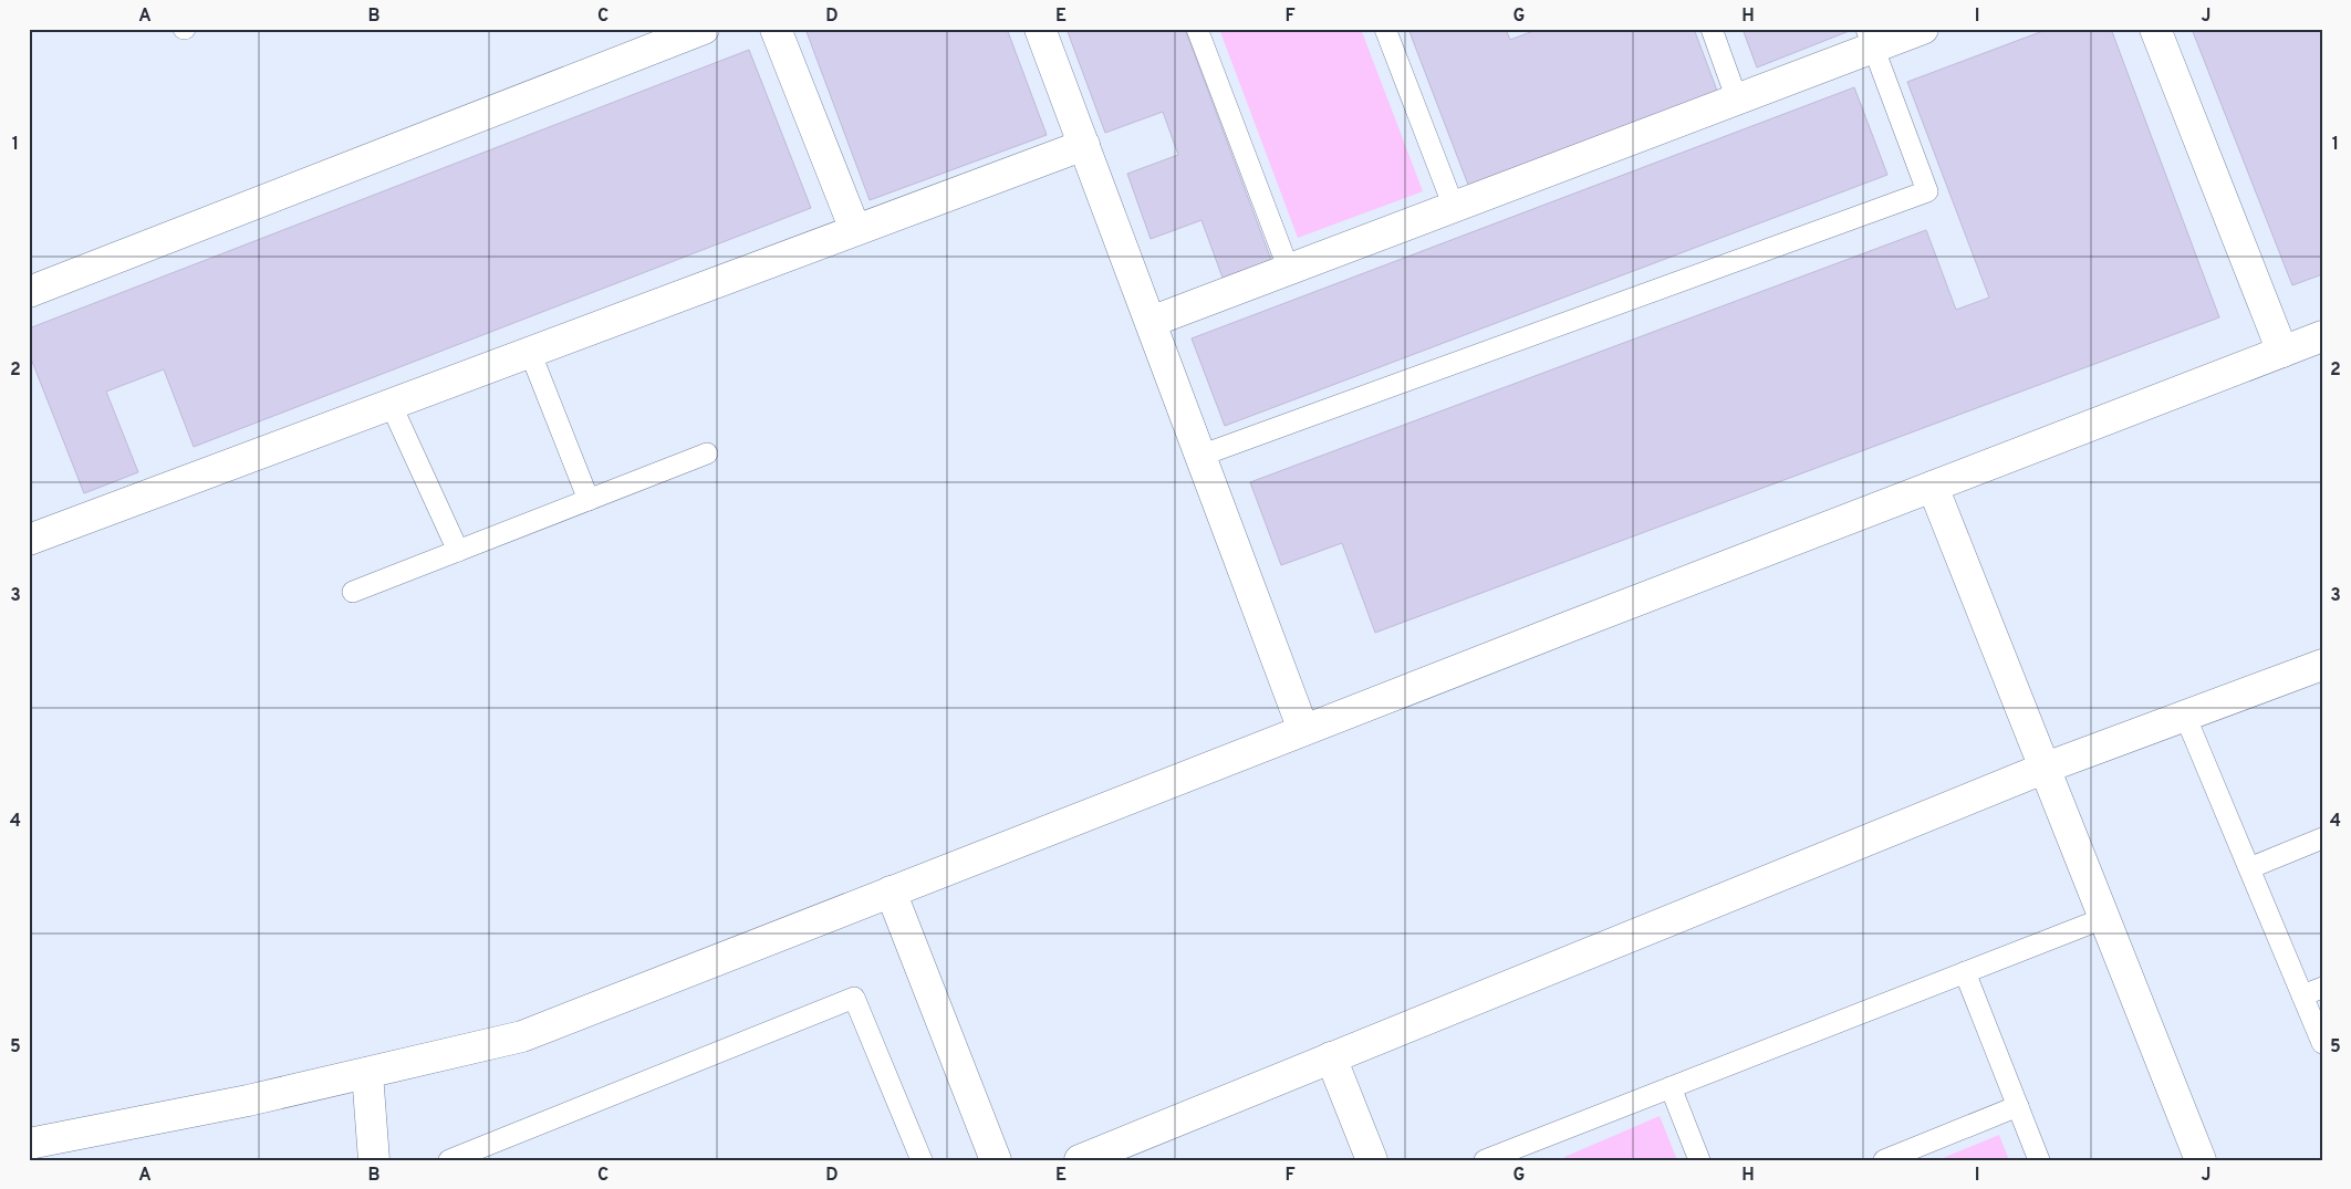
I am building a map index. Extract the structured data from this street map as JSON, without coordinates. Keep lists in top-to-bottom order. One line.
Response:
{"grid":{"columns":["A","B","C","D","E","F","G","H","I","J"],"rows":["1","2","3","4","5"]}}
